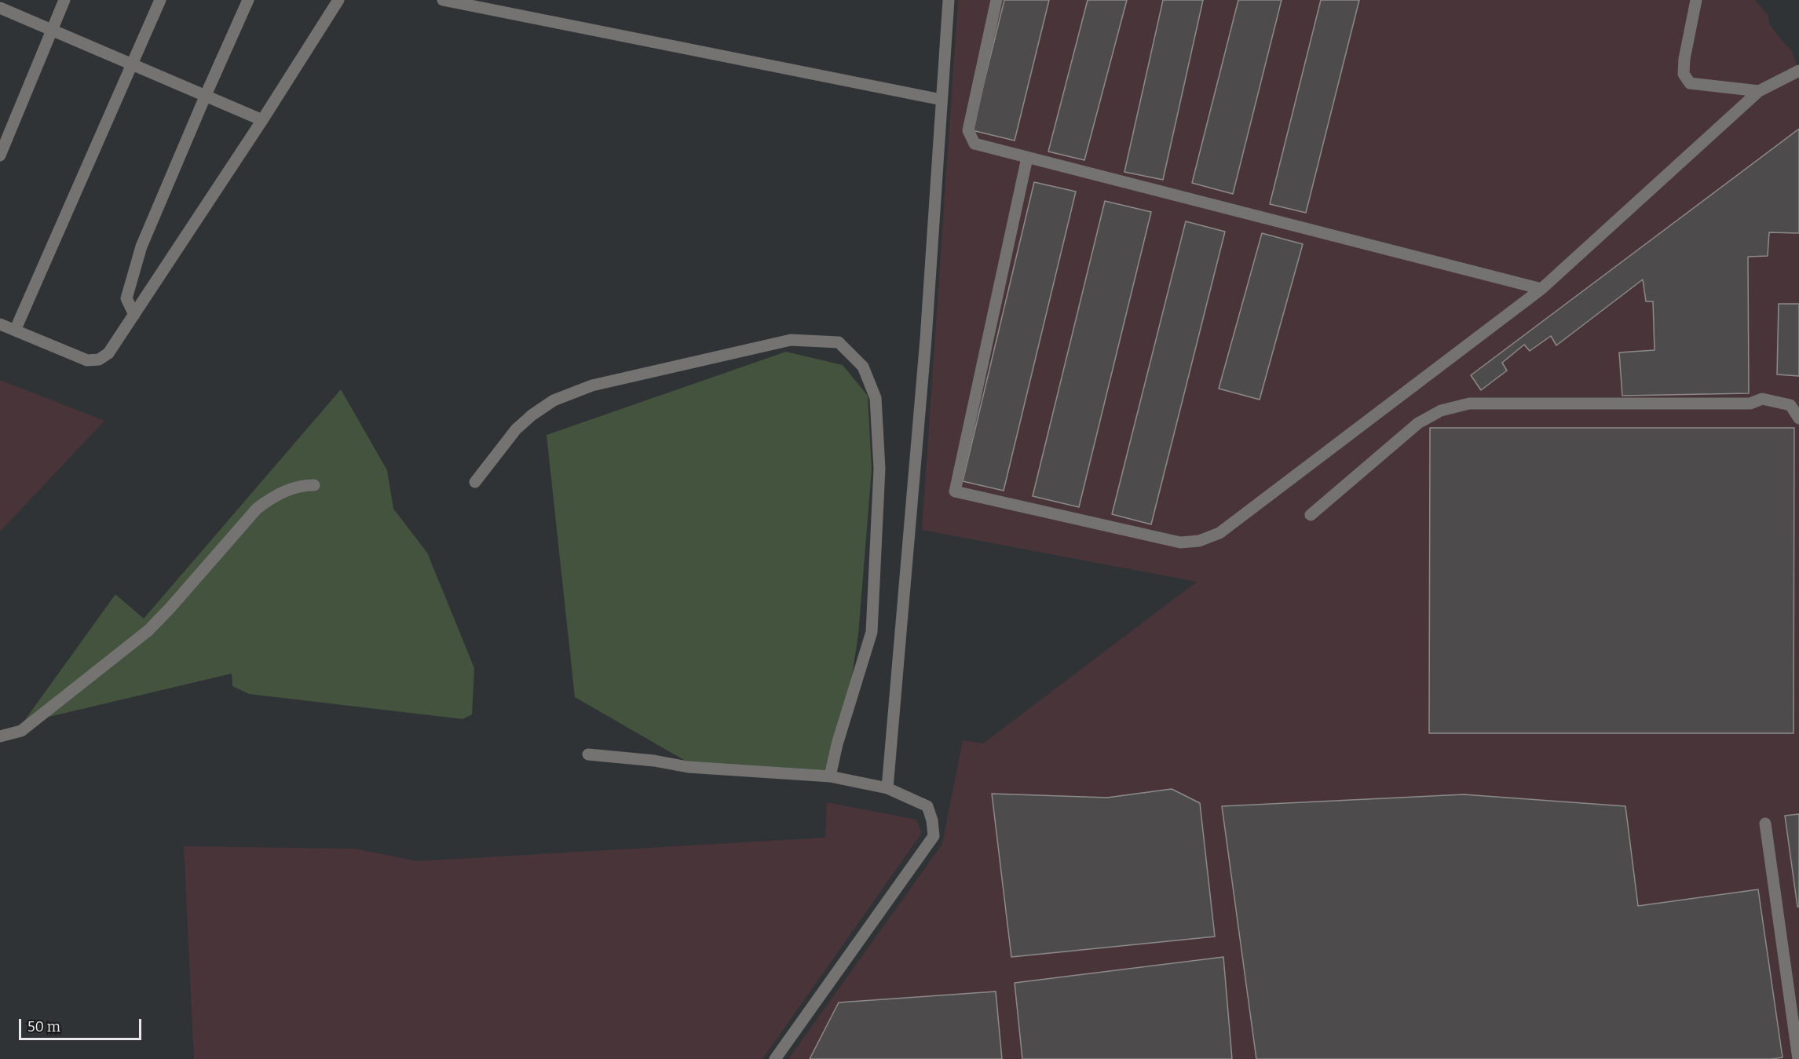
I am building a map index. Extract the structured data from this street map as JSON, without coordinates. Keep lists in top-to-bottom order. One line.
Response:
{"scale_bar":"50 m"}
